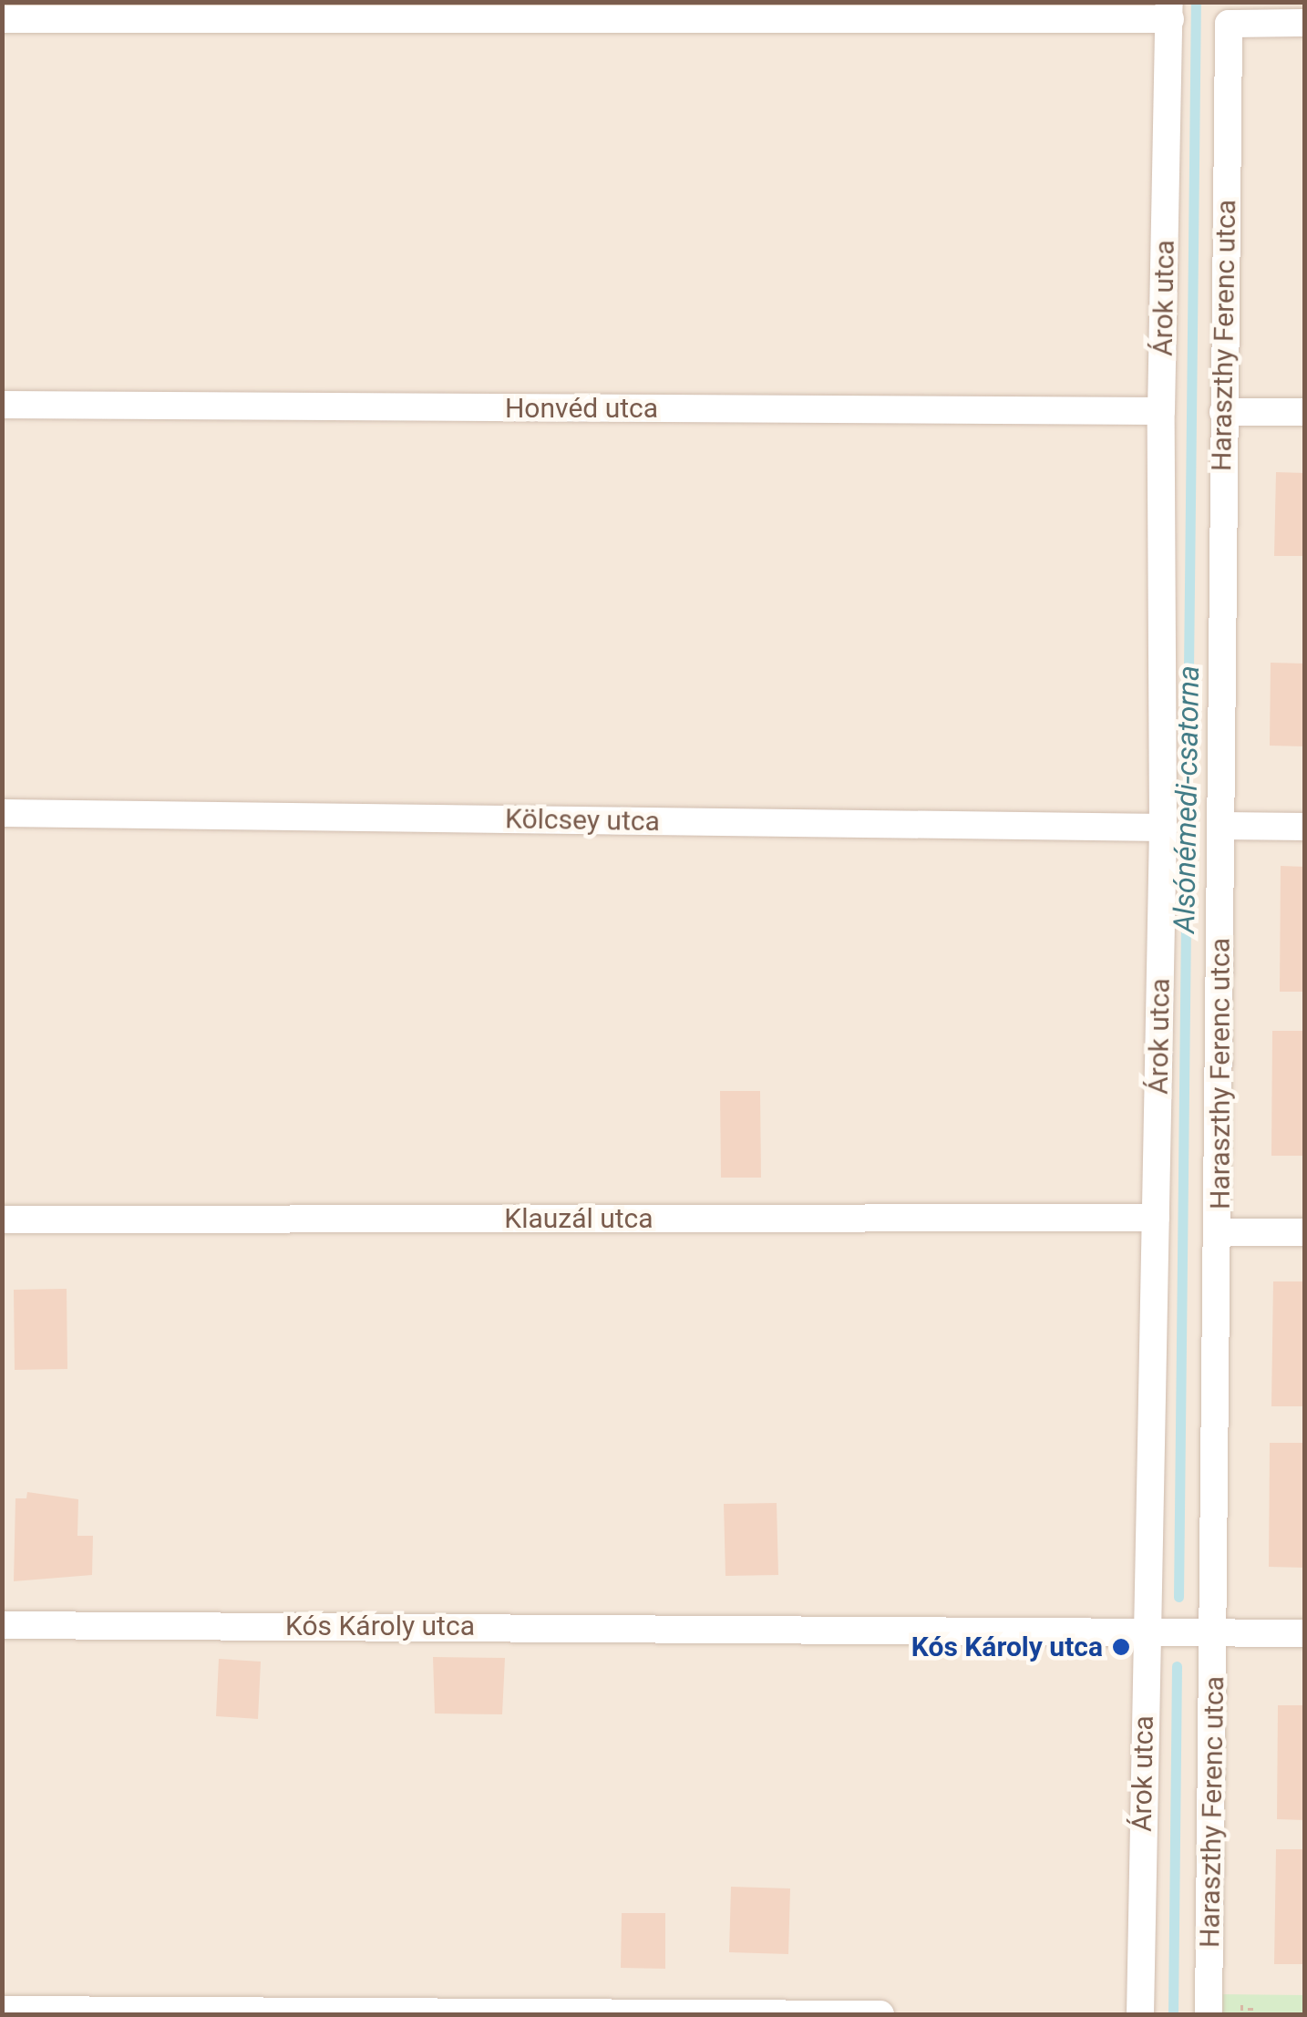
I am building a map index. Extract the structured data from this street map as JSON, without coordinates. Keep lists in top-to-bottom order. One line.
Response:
{"streets":{"street":["Árok utca","Haraszthy Ferenc utca","Honvéd utca","Kölcsey utca","Klauzál utca","Kós Károly utca"]},"crossings":[["Árok utca","Honvéd utca"],["Árok utca","Kölcsey utca"],["Árok utca","Klauzál utca"],["Árok utca","Kós Károly utca"],["Haraszthy Ferenc utca","Kós Károly utca"]],"water":["Alsónémedi-csatorna"],"places":["Kós Károly utca"]}
